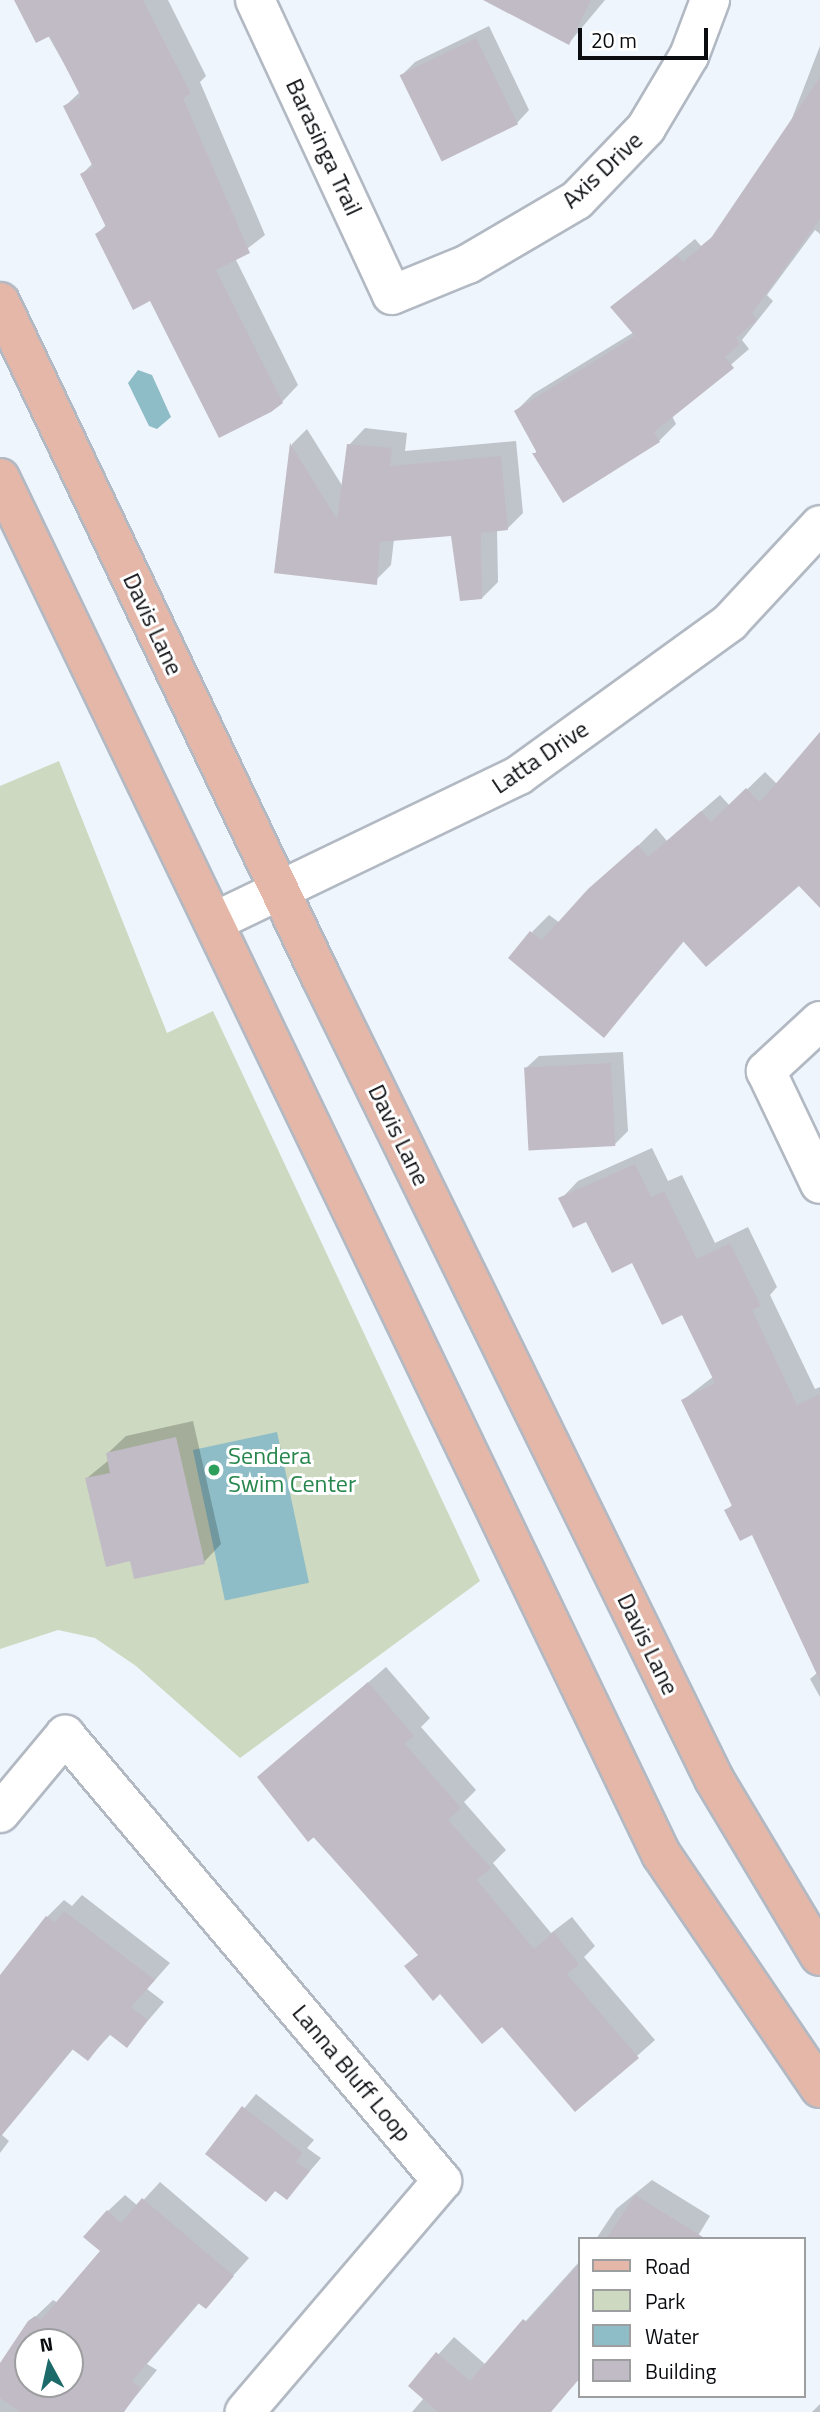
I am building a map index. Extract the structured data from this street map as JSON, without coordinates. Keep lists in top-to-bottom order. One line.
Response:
{"streets":{"main road":["Davis Lane"],"street":["Barasinga Trail","Axis Drive","Latta Drive","Lanna Bluff Loop"]},"crossings":[["Barasinga Trail","Axis Drive"],["Davis Lane","Latta Drive"]],"places":["Sendera Swim Center"],"legend":["Road","Park","Water","Building"],"scale_bar":"20 m","north":"top"}
